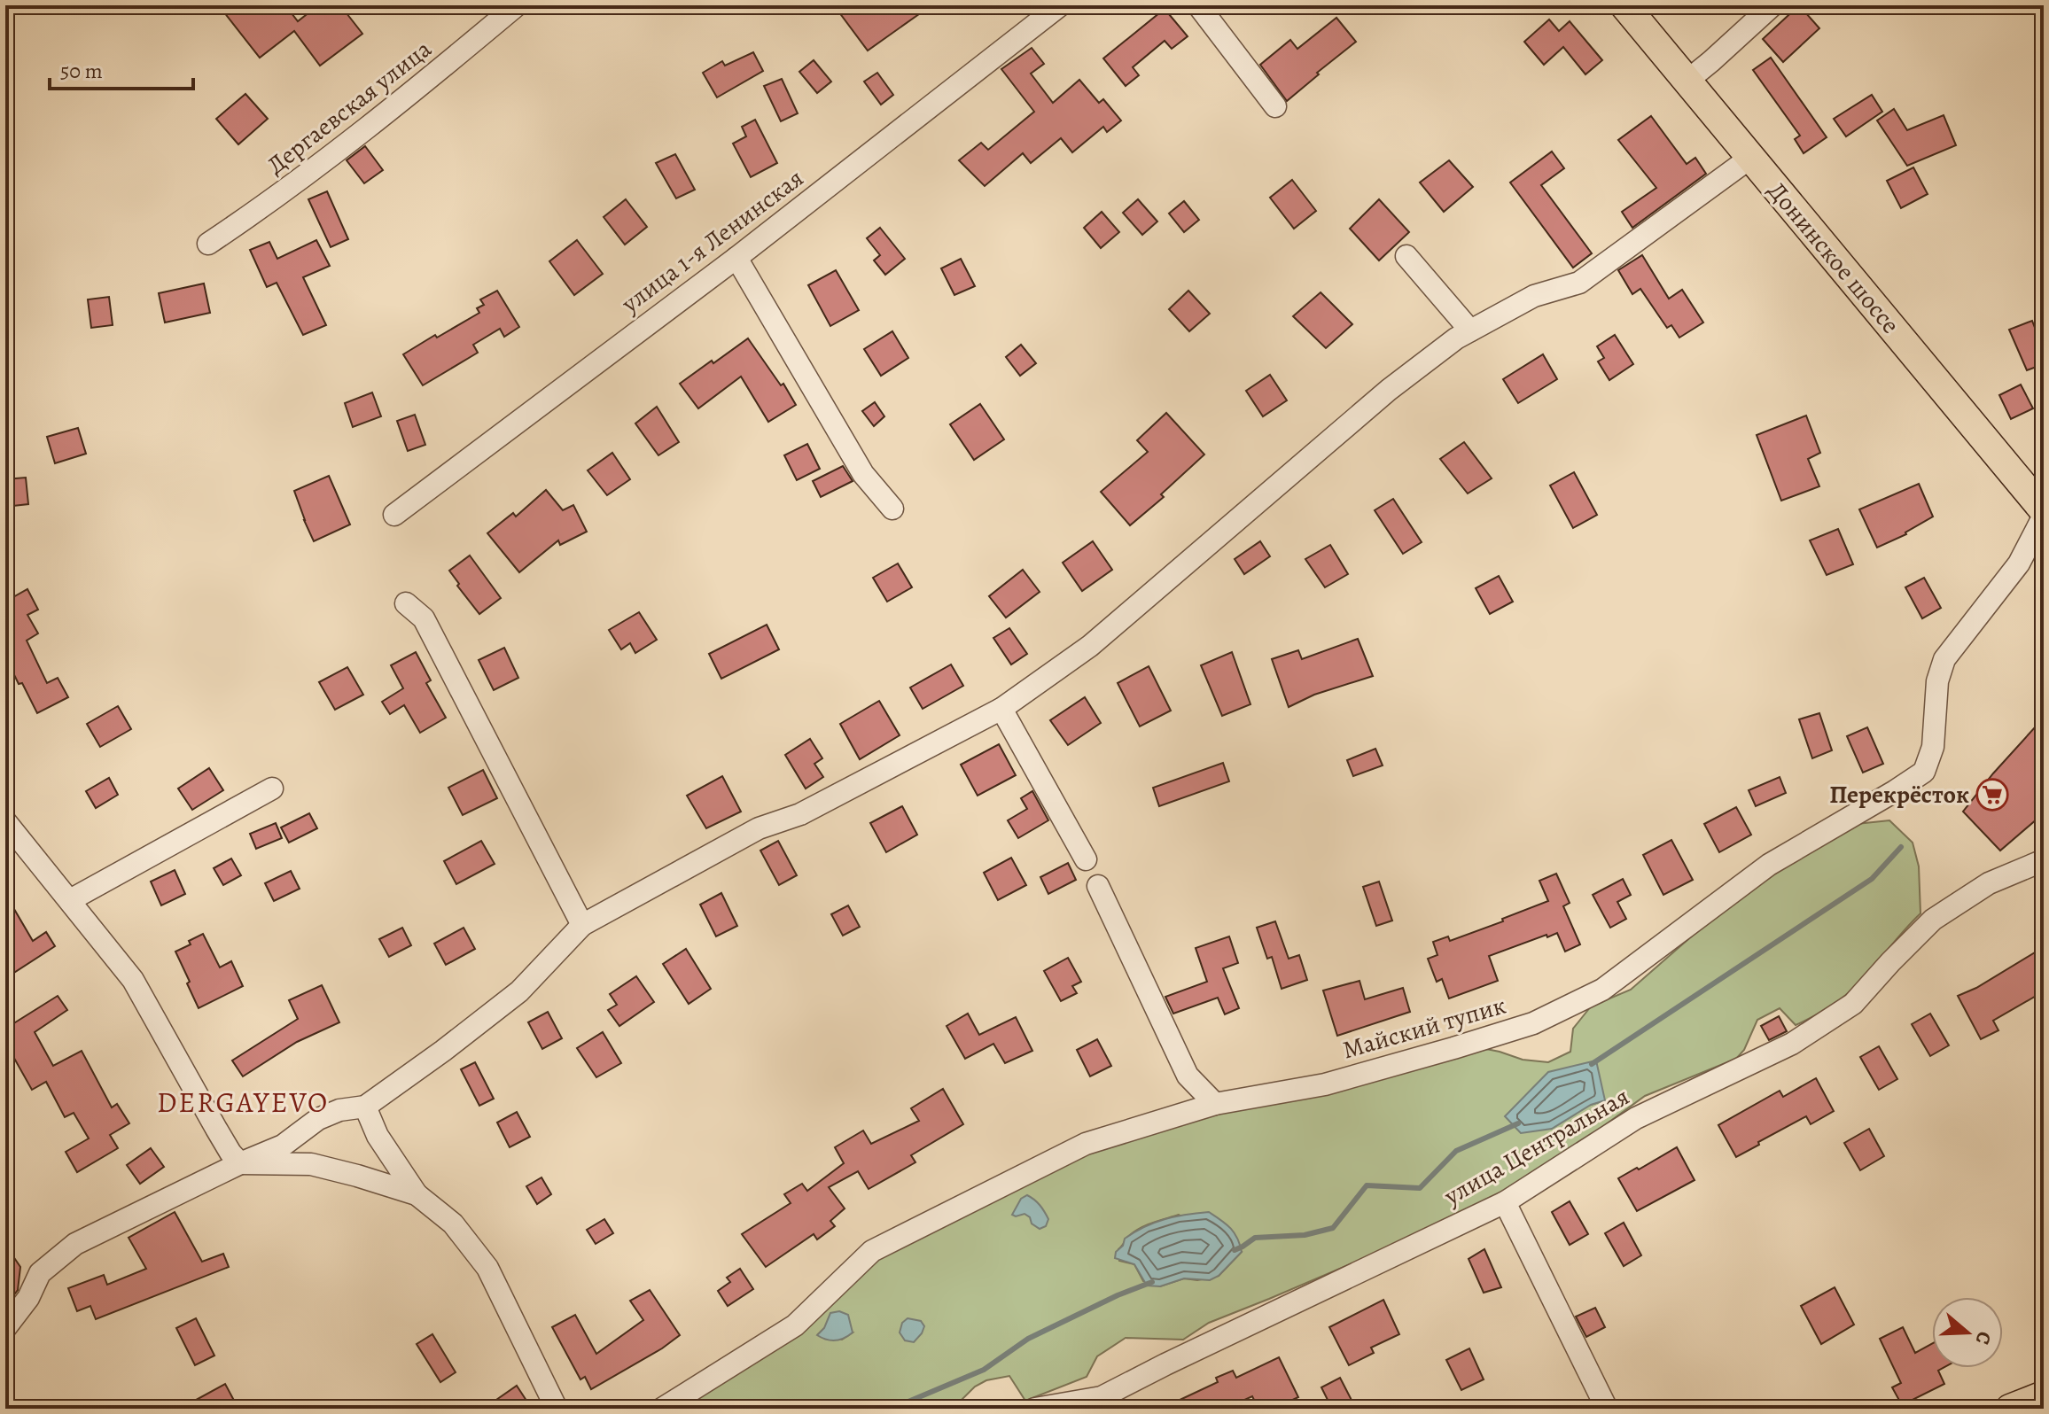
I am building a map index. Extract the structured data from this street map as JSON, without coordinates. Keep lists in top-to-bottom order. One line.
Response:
{"streets":{"main road":["Донинское шоссе"],"street":["Дергаевская улица","улица 1-я Ленинская","Майский тупик","улица Центральная"]},"crossings":[["Донинское шоссе","Майский тупик"]],"districts":["DERGAYEVO"],"places":{"supermarket":["Перекрёсток"]},"scale_bar":"50 m","north":"right"}
